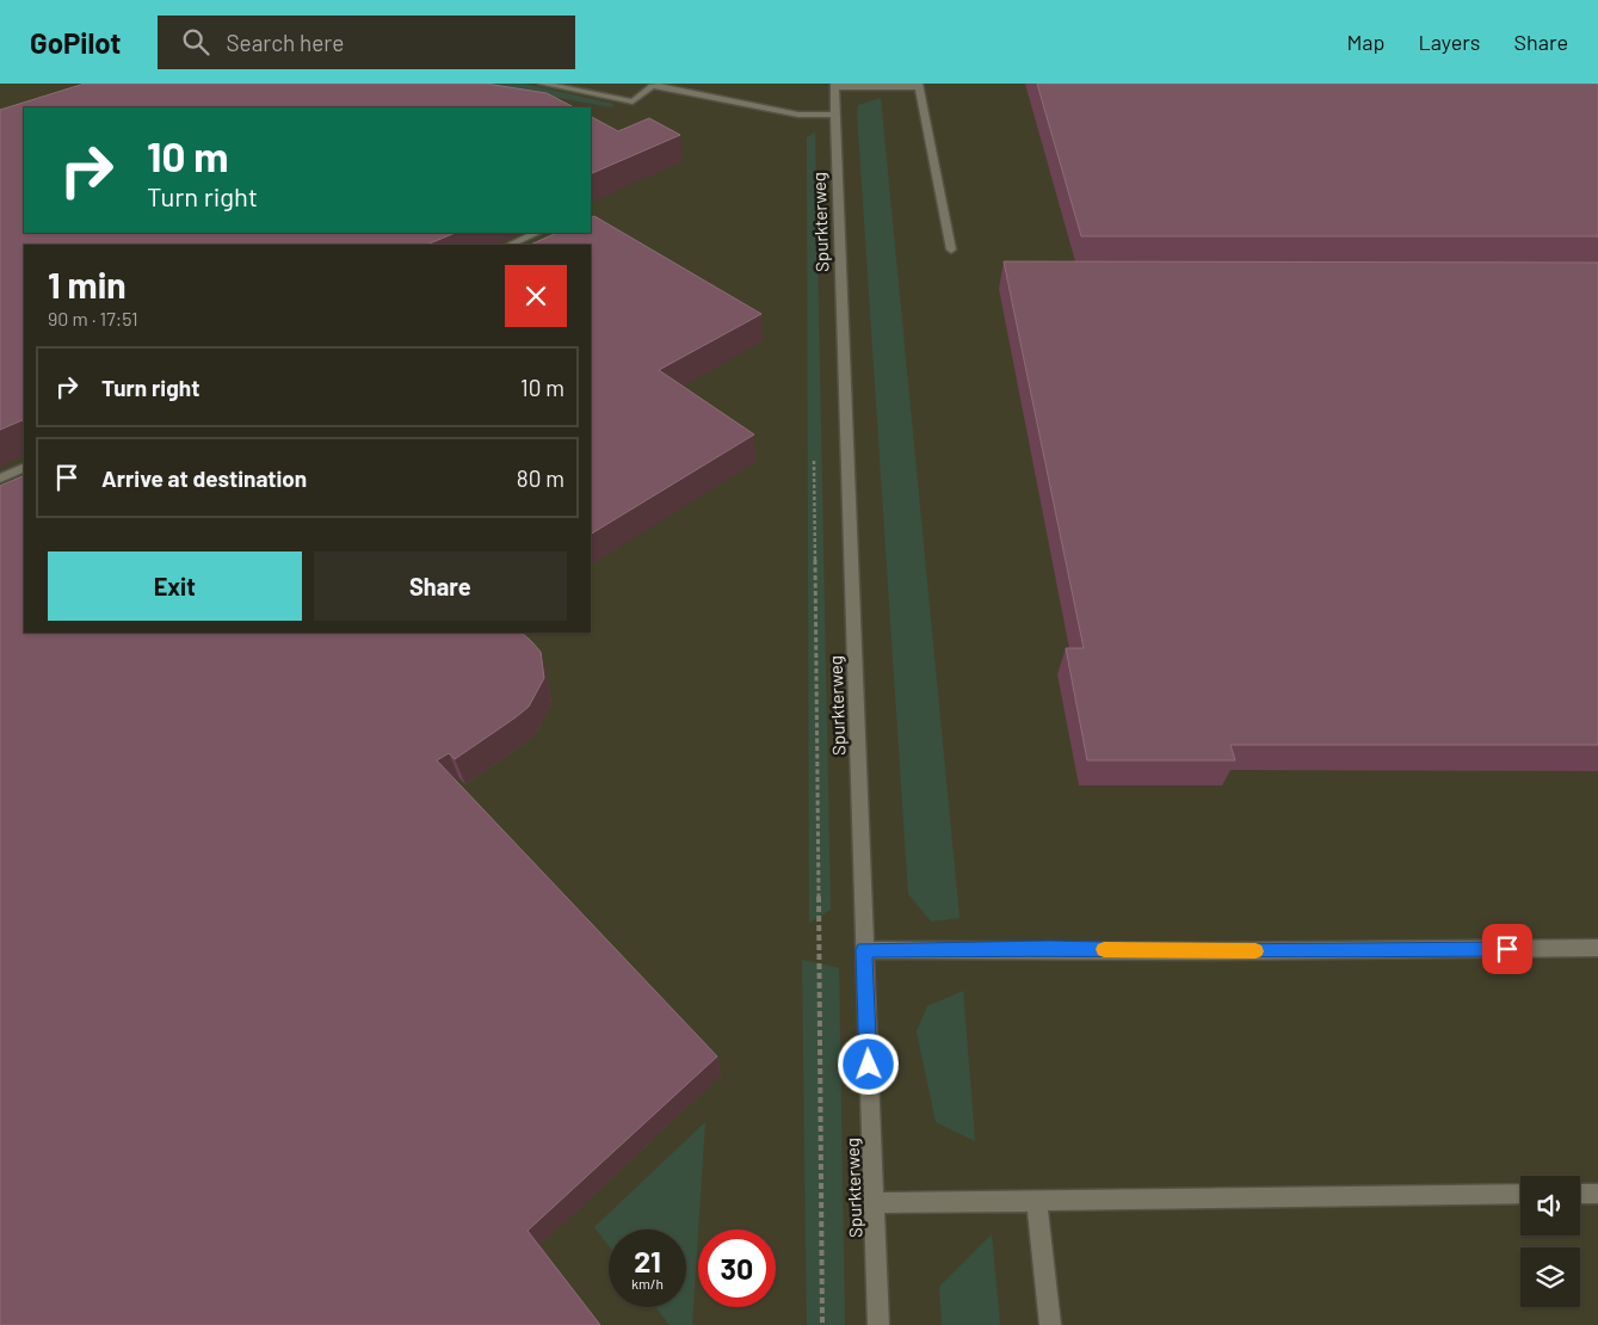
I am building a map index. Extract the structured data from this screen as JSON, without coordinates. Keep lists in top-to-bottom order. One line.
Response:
{"streets":{"street":["Spurkterweg"]},"page":{"header":"GoPilot","search":"Search here","nav":["Map","Layers","Share"],"turn":["10 m","Turn right"],"heading":["1 min","90 m · 17:51"],"list":[{"name":"Turn right","value":"10 m"},{"name":"Arrive at destination","value":"80 m"}],"buttons":["Exit","Share"],"speed":"21 km/h","limit":"30"}}
